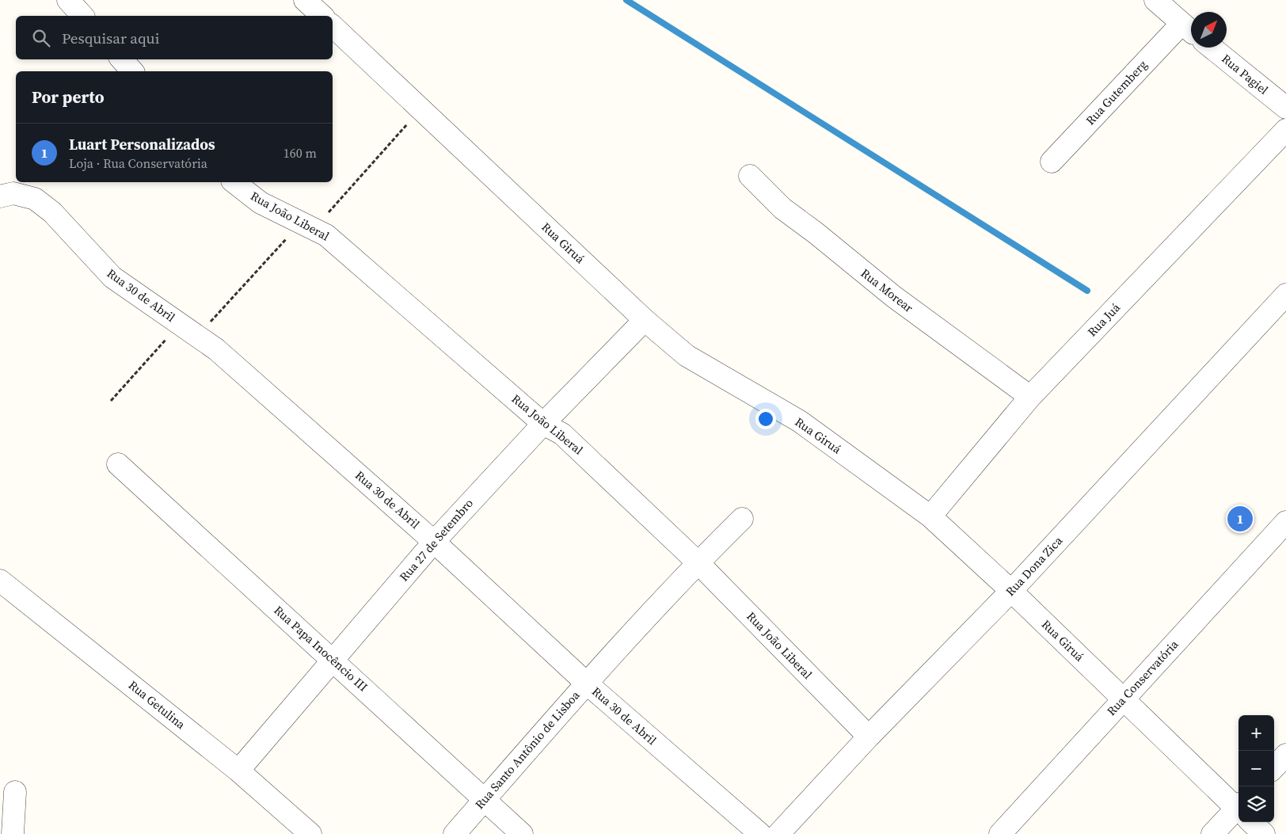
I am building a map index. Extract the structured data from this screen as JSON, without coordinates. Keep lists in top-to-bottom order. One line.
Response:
{"streets":{"street":["Rua Pagiel","Rua Gutemberg","Rua João Liberal","Rua Giruá","Rua Morear","Rua 30 de Abril","Rua Juá","Rua 27 de Setembro","Rua Dona Zica","Rua Papa Inocêncio III","Rua Conservatória","Rua Getulina","Rua Santo Antônio de Lisboa"]},"crossings":[["Rua João Liberal","Rua 27 de Setembro"],["Rua João Liberal","Rua Dona Zica"],["Rua João Liberal","Rua Santo Antônio de Lisboa"],["Rua Giruá","Rua Juá"],["Rua Giruá","Rua 27 de Setembro"],["Rua Giruá","Rua Dona Zica"],["Rua Giruá","Rua Conservatória"],["Rua Morear","Rua Juá"],["Rua 30 de Abril","Rua 27 de Setembro"],["Rua 30 de Abril","Rua Santo Antônio de Lisboa"],["Rua 27 de Setembro","Rua Papa Inocêncio III"],["Rua 27 de Setembro","Rua Getulina"],["Rua Papa Inocêncio III","Rua Santo Antônio de Lisboa"]],"north":"top right","page":{"search":"Pesquisar aqui","heading":"Por perto","list":[{"mark":"1","name":"Luart Personalizados","note":"Loja · Rua Conservatória","value":"160 m"}],"pins":"1","map_buttons":["+","−"]}}
